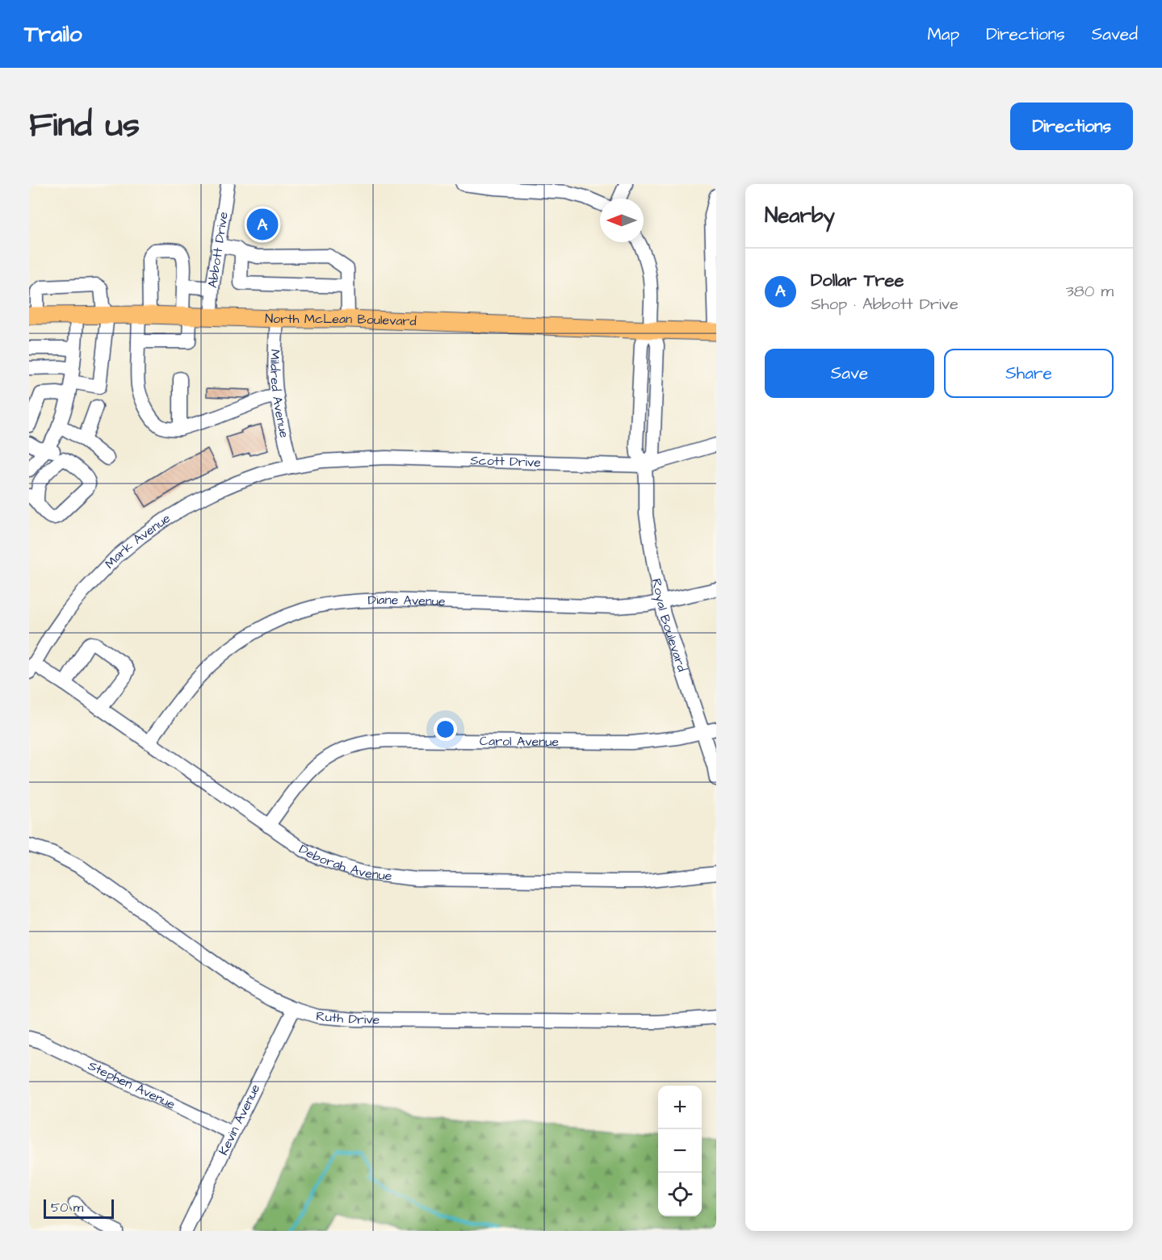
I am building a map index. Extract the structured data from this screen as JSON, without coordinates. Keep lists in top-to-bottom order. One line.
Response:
{"streets":{"main road":["North McLean Boulevard"],"street":["Abbott Drive","Mildred Avenue","Scott Drive","Mark Avenue","Diane Avenue","Royal Boulevard","Carol Avenue","Deborah Avenue","Ruth Drive","Stephen Avenue","Kevin Avenue"]},"crossings":[["Abbott Drive","North McLean Boulevard"],["North McLean Boulevard","Mildred Avenue"],["North McLean Boulevard","Royal Boulevard"],["Mildred Avenue","Scott Drive"],["Mildred Avenue","Mark Avenue"],["Scott Drive","Mark Avenue"],["Scott Drive","Royal Boulevard"],["Mark Avenue","Deborah Avenue"],["Diane Avenue","Royal Boulevard"],["Diane Avenue","Deborah Avenue"],["Royal Boulevard","Carol Avenue"],["Carol Avenue","Deborah Avenue"],["Ruth Drive","Kevin Avenue"],["Stephen Avenue","Kevin Avenue"]],"scale_bar":"50 m","north":"left","page":{"header":"Trailo","nav":["Map","Directions","Saved"],"title":"Find us","buttons":["Directions",["Save","Share"]],"heading":"Nearby","pins":"A","list":[{"mark":"A","name":"Dollar Tree","note":"Shop · Abbott Drive","value":"380 m"}],"map_buttons":["+","−"],"scale":"50 m"}}
